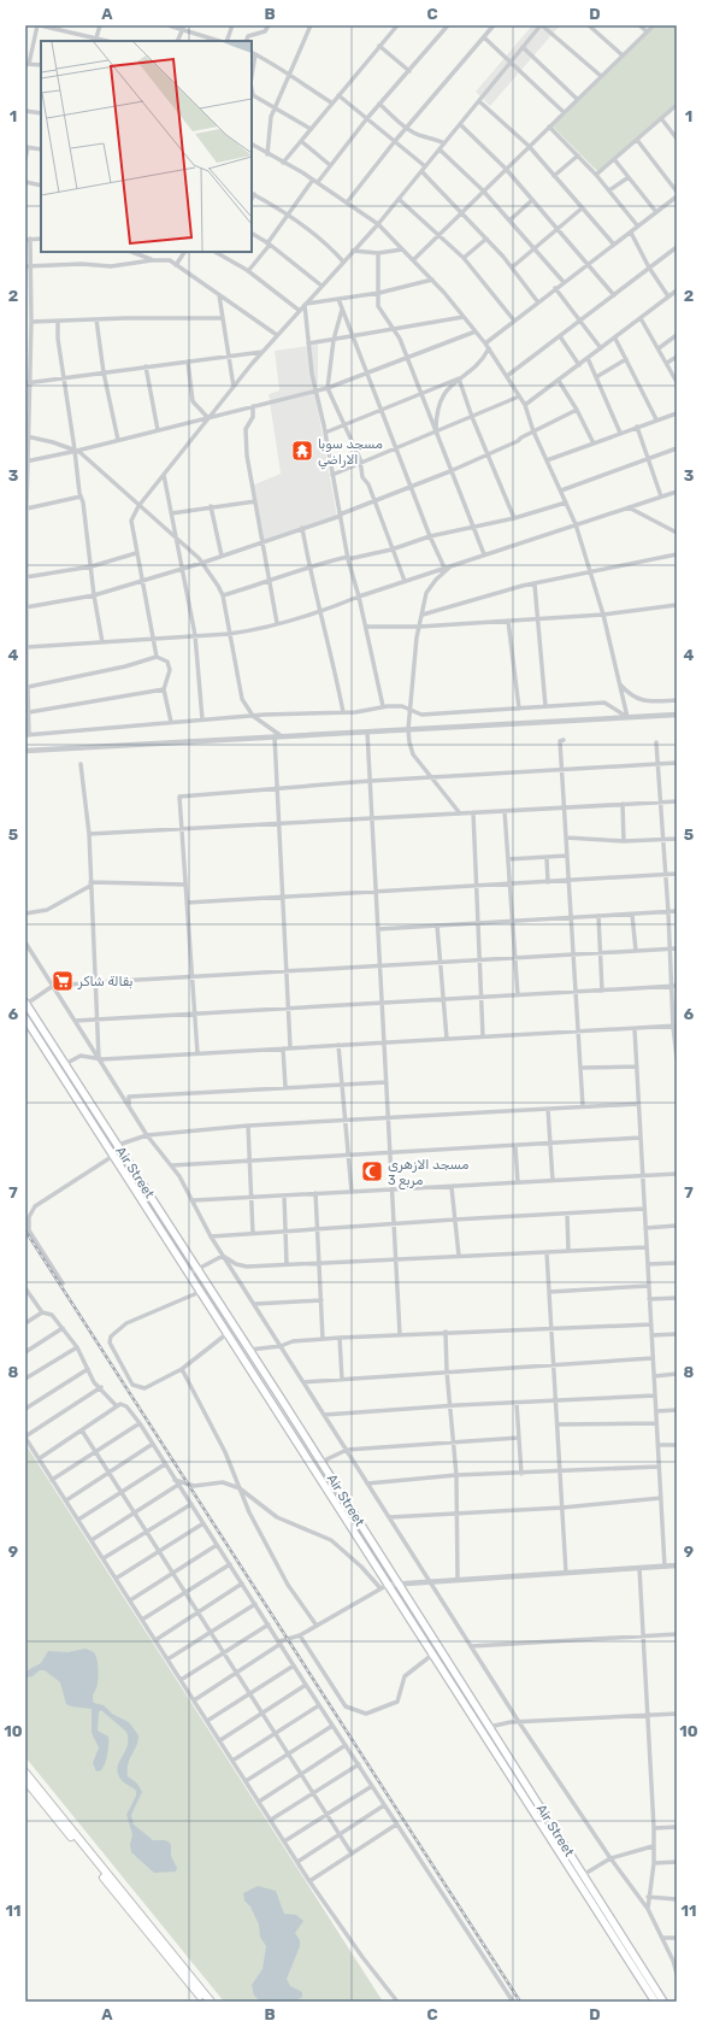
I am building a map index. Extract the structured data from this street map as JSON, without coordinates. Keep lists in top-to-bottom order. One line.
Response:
{"streets":{"main road":["Air Street"]},"places":{"temple":["مسجد سوبا الاراضي"],"supermarket":["بقالة شاكر"],"mosque":["مسجد الازهري مربع 3"]},"grid":{"columns":["A","B","C","D"],"rows":["1","2","3","4","5","6","7","8","9","10","11"]}}
